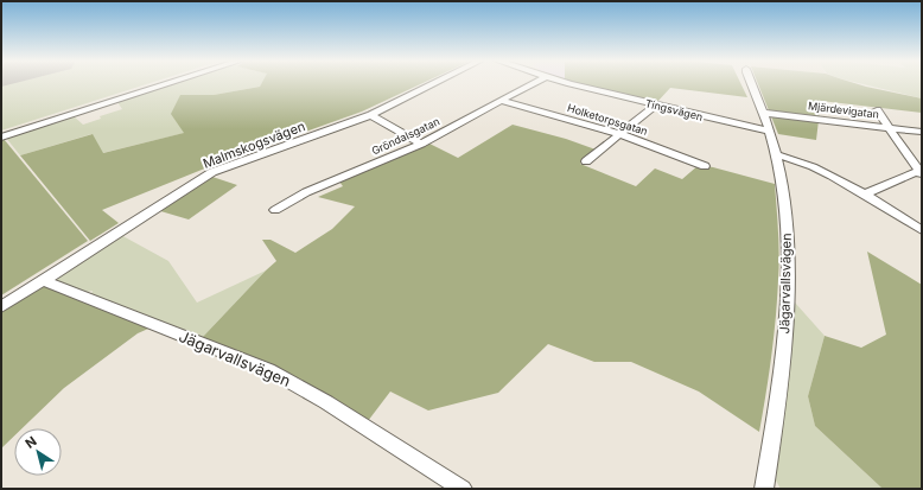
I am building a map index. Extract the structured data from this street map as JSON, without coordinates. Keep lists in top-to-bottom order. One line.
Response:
{"streets":{"street":["Tingsvägen","Mjärdevigatan","Holketorpsgatan","Gröndalsgatan","Malmskogsvägen","Jägarvallsvägen"]},"crossings":[["Tingsvägen","Jägarvallsvägen"],["Mjärdevigatan","Jägarvallsvägen"],["Holketorpsgatan","Gröndalsgatan"],["Malmskogsvägen","Jägarvallsvägen"]],"north":"top left"}
